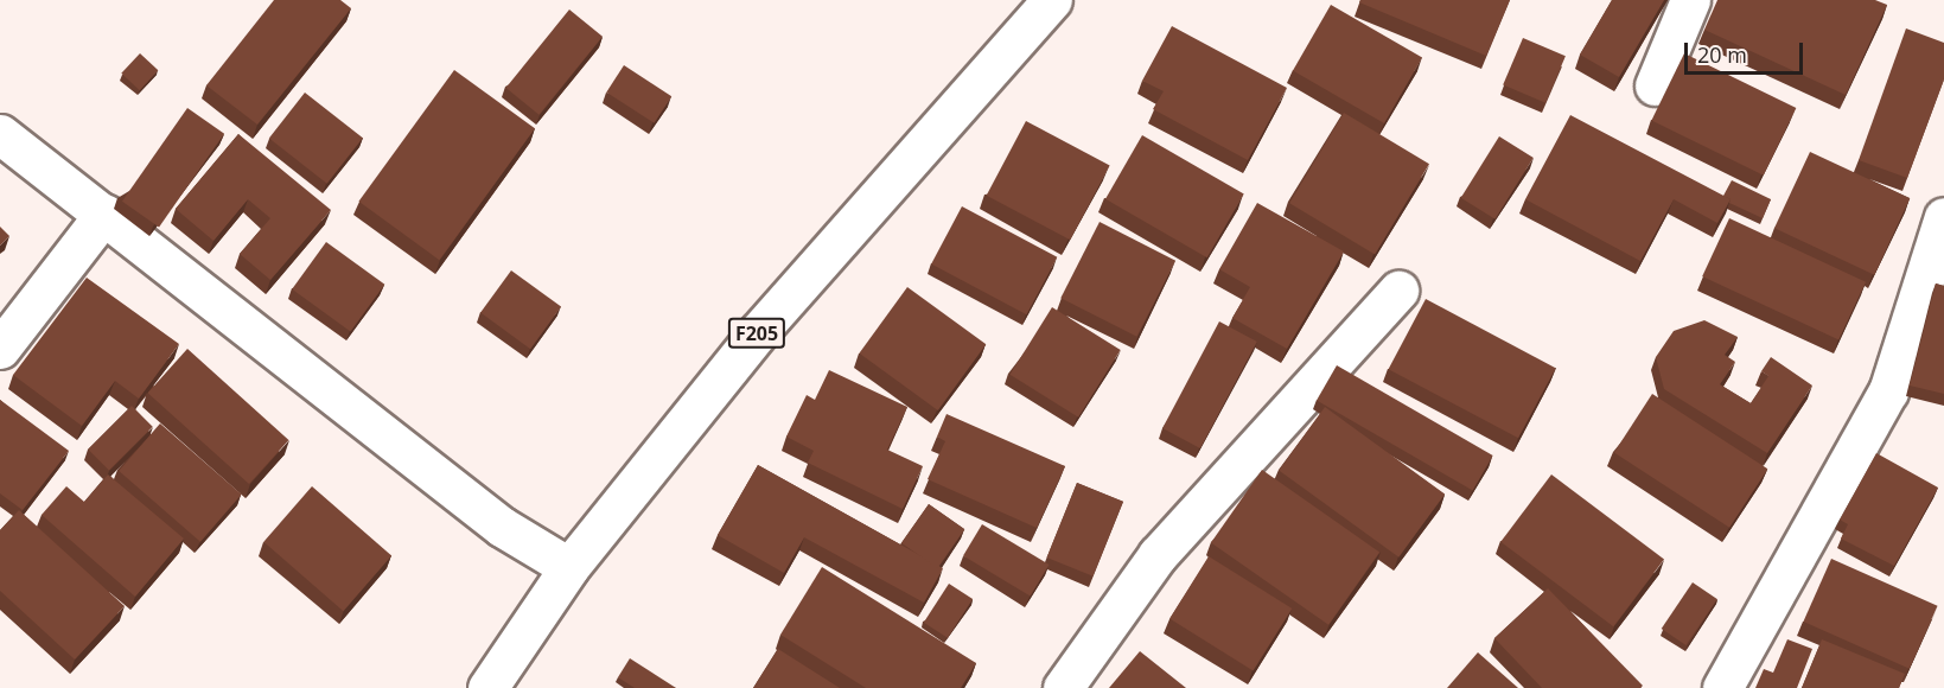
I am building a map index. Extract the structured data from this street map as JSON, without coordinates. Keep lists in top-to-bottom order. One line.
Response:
{"streets":{"street":["F205"]},"scale_bar":"20 m"}
